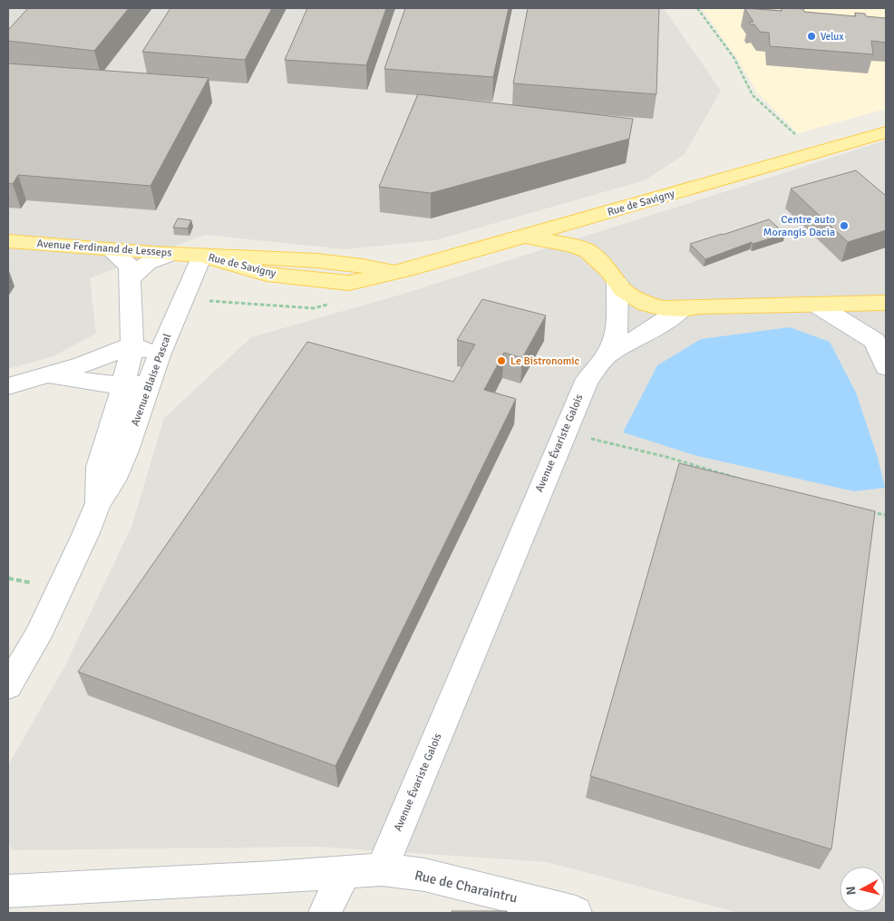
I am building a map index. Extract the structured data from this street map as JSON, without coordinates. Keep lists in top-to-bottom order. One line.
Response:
{"streets":{"main road":["Rue de Savigny","Avenue Ferdinand de Lesseps"],"street":["Avenue Blaise Pascal","Avenue Évariste Galois","Rue de Charaintru"]},"crossings":[["Rue de Savigny","Avenue Ferdinand de Lesseps"],["Rue de Savigny","Avenue Blaise Pascal"],["Avenue Ferdinand de Lesseps","Avenue Blaise Pascal"],["Avenue Évariste Galois","Rue de Charaintru"]],"places":["Velux","Centre auto Morangis Dacia","Le Bistronomic"],"north":"left"}
